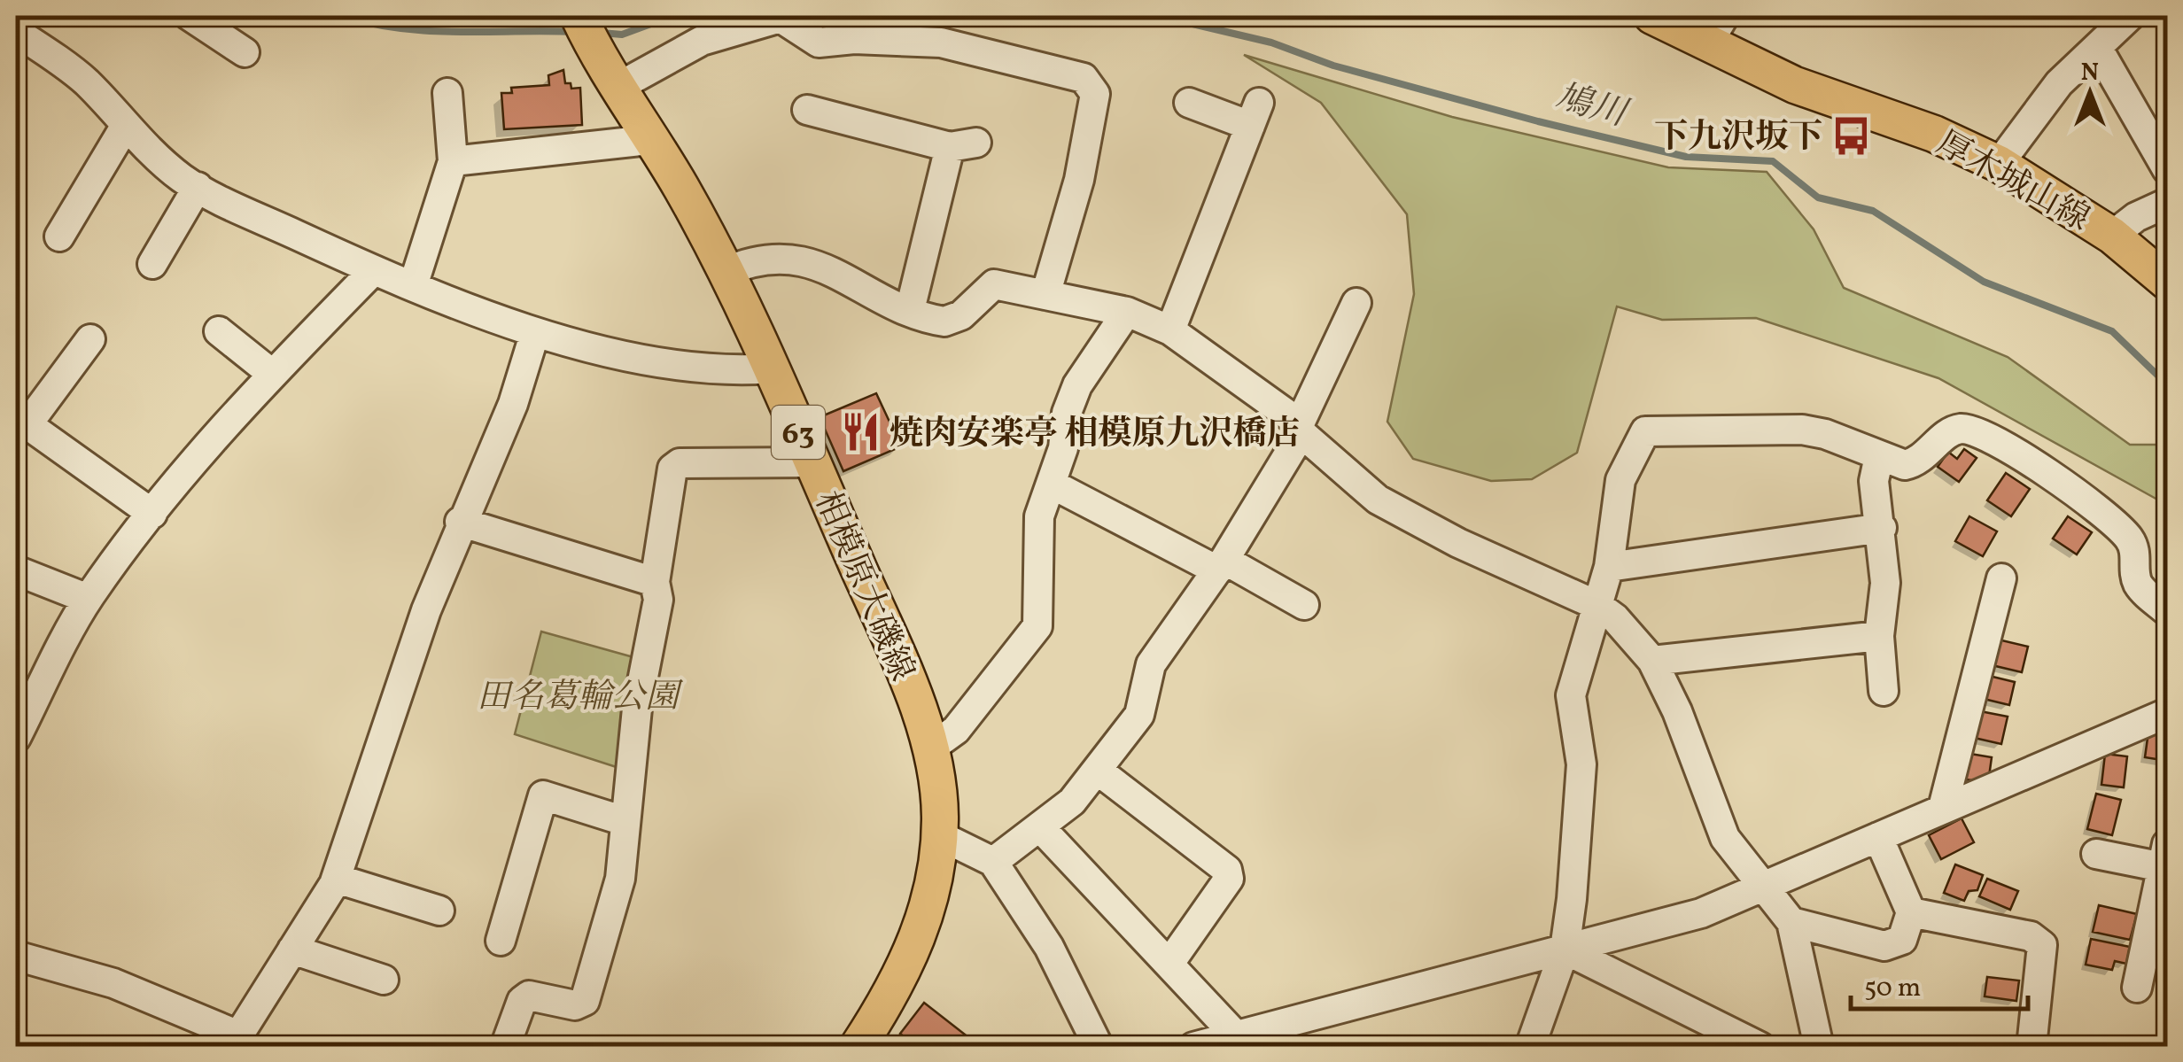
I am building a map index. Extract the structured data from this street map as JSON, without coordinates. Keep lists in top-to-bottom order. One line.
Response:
{"streets":{"main road":["厚木城山線","63","相模原大磯線"]},"water":["鳩川"],"parks":["田名葛輪公園"],"places":{"bus stop":["下九沢坂下"],"restaurant":["焼肉安楽亭 相模原九沢橋店"]},"scale_bar":"50 m","north":"top"}
